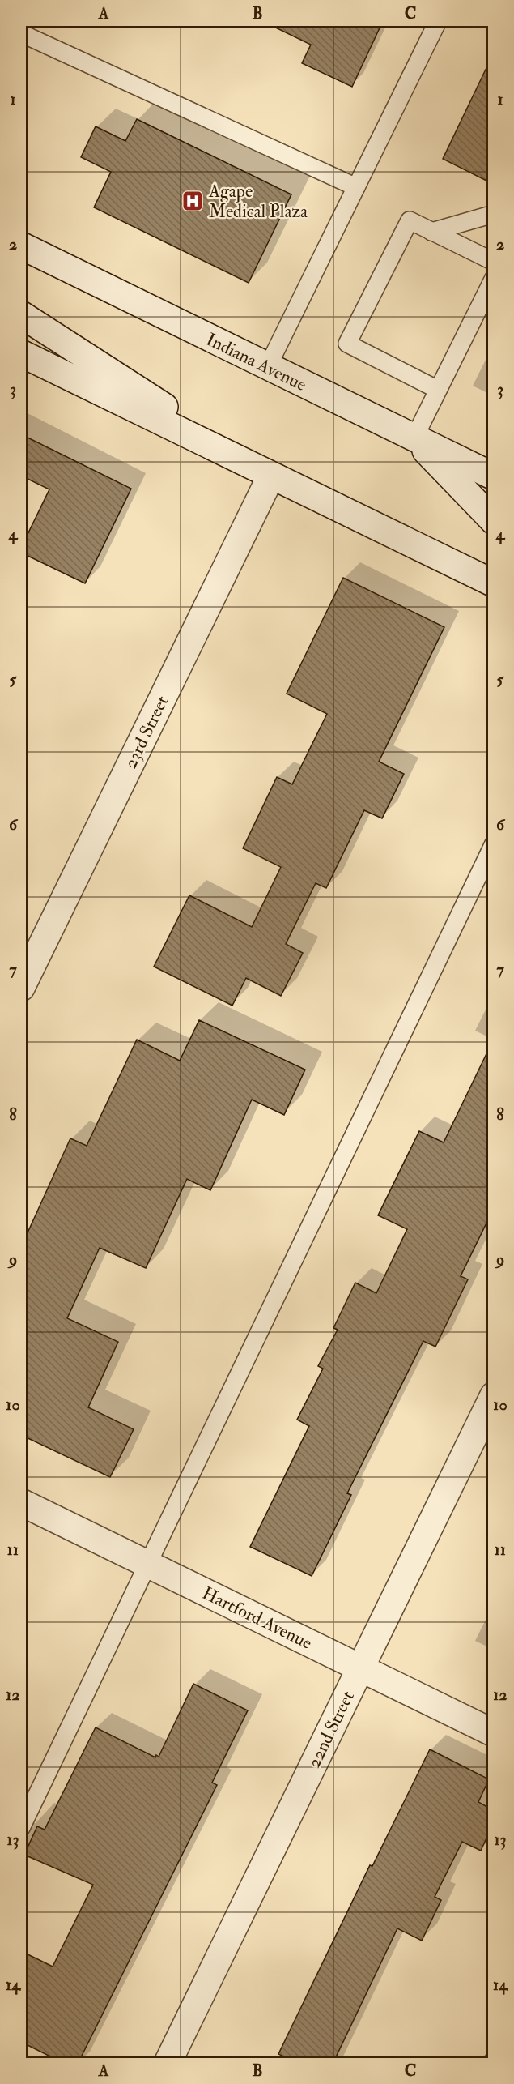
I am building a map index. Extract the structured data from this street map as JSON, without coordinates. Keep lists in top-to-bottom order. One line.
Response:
{"streets":{"street":["Indiana Avenue","23rd Street","Hartford Avenue","22nd Street"]},"crossings":[["Hartford Avenue","22nd Street"]],"places":{"hospital":["Agape Medical Plaza"]},"grid":{"columns":["A","B","C"],"rows":["1","2","3","4","5","6","7","8","9","10","11","12","13","14"]}}
